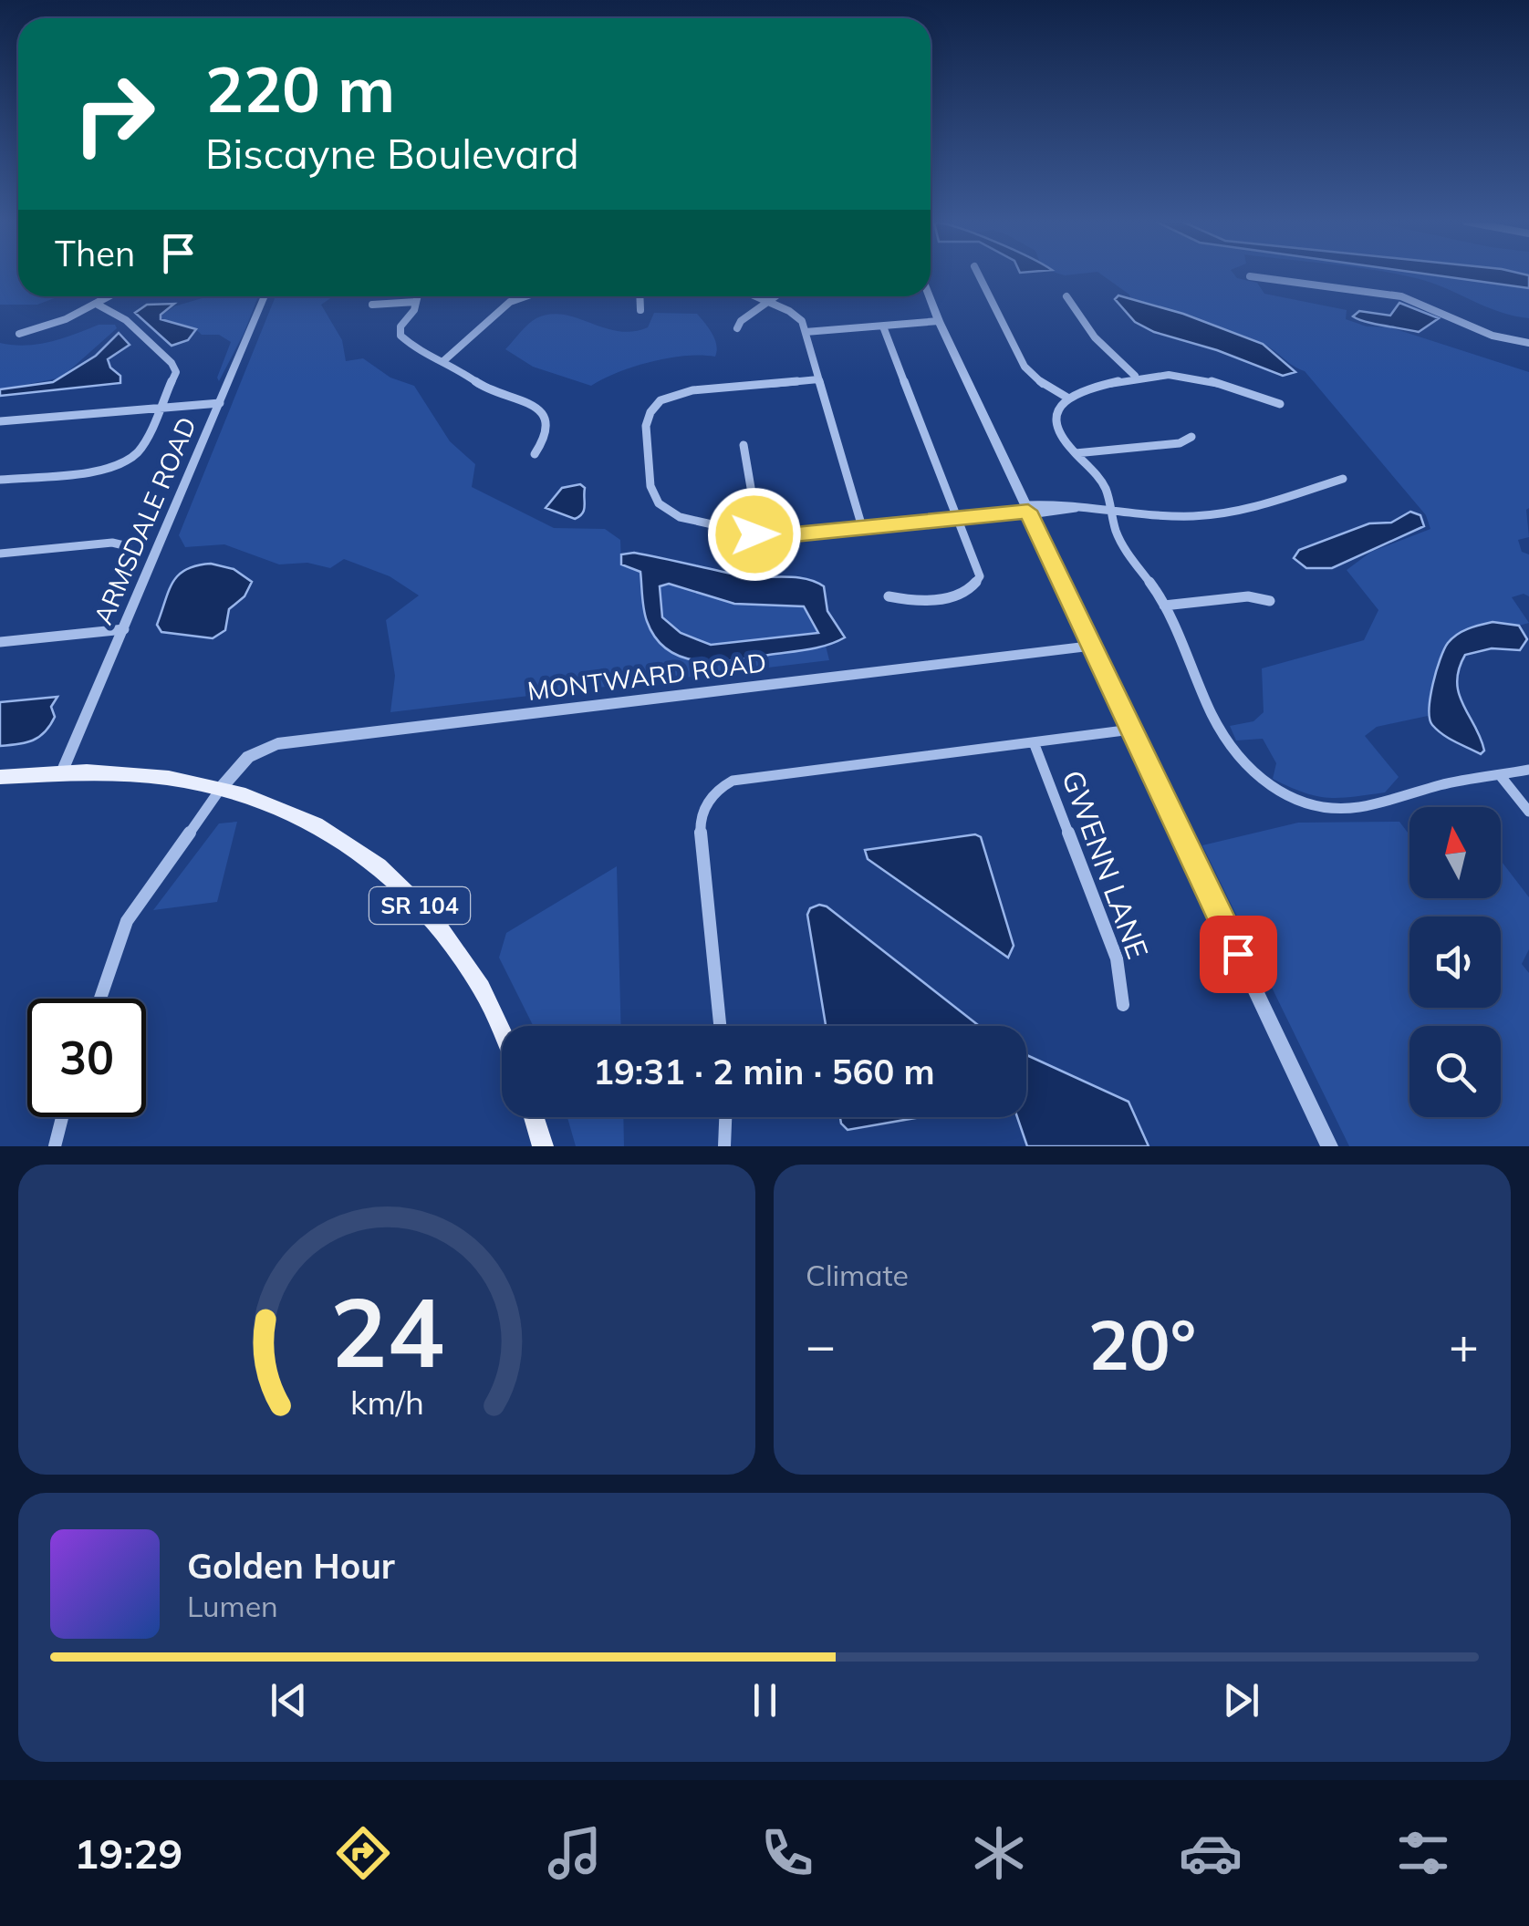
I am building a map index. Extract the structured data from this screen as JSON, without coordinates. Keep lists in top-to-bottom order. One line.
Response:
{"streets":{"main road":["SR 104"],"street":["ARMSDALE ROAD","MONTWARD ROAD","GWENN LANE"]},"crossings":[["ARMSDALE ROAD","SR 104"],["MONTWARD ROAD","SR 104"]],"north":"top","page":{"turn":["220 m","Biscayne Boulevard"],"then":"Then","limit":"30","trip":"19:31 · 2 min · 560 m","tile":"Climate","heat":["−","20°","+"],"song":["Golden Hour","Lumen"],"tabs":"19:29","gauge":["24","km/h"]}}
